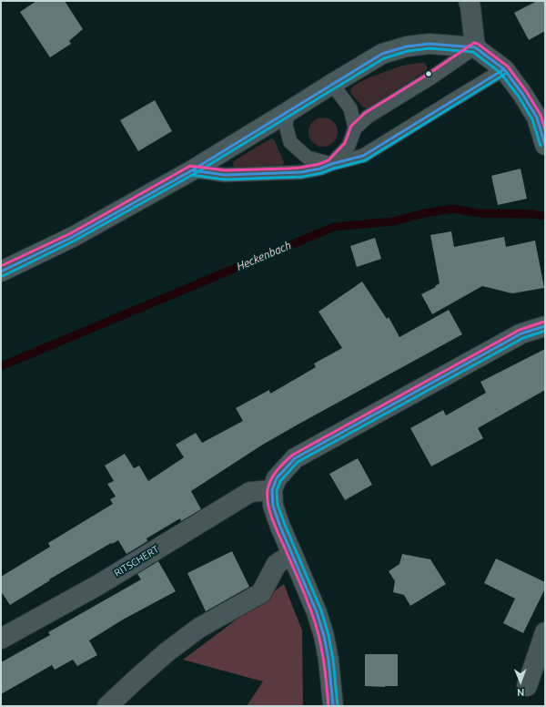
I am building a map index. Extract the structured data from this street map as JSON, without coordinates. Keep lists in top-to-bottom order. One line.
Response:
{"streets":{"street":["RITSCHERT"]},"water":["Heckenbach"],"north":"bottom"}
